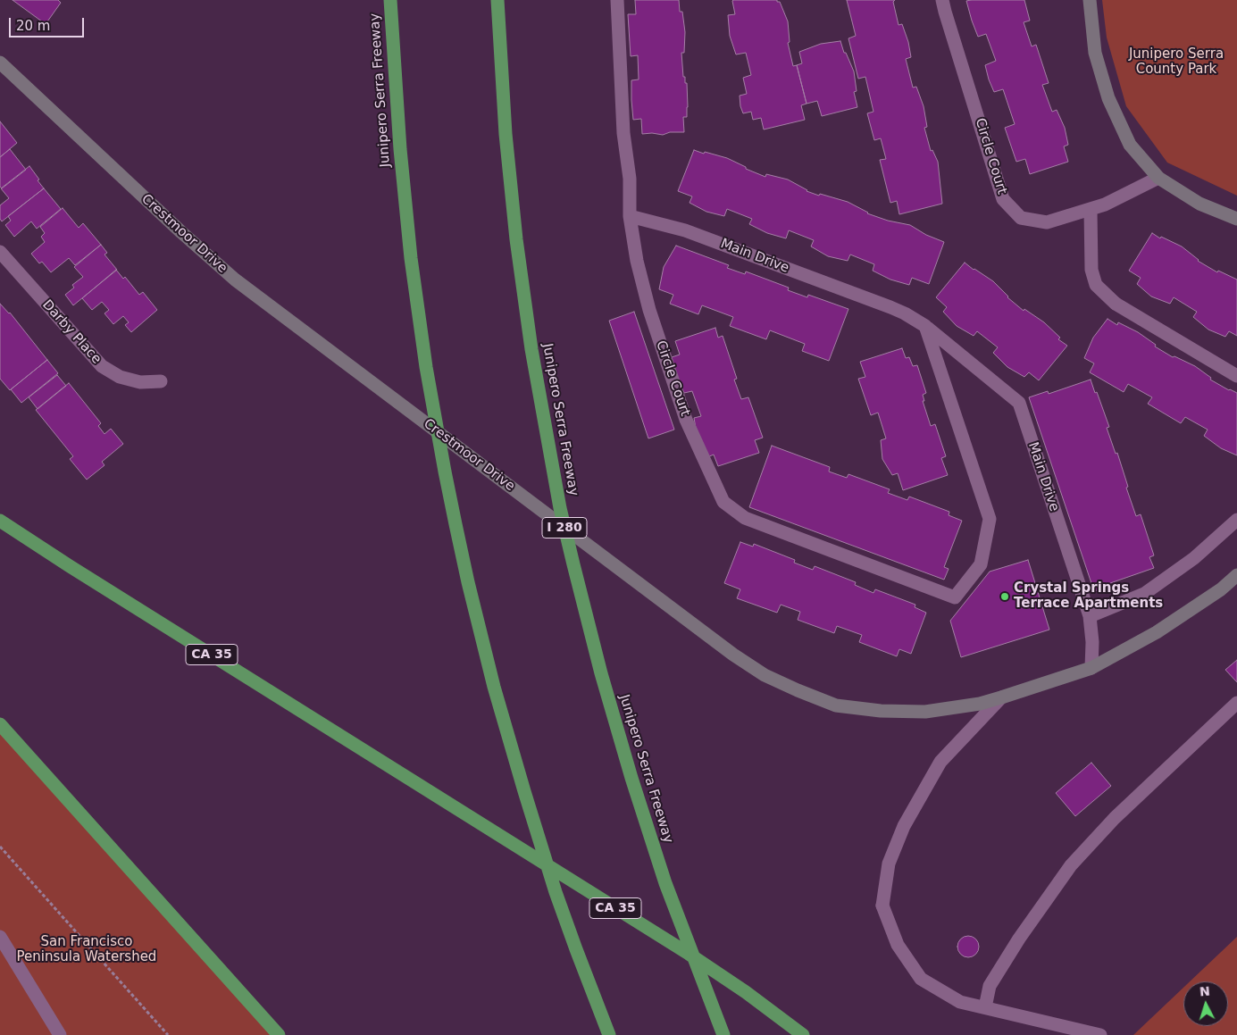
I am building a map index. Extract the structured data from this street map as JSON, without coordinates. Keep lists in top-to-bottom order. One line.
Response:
{"streets":{"highway":["Junipero Serra Freeway","I 280","CA 35"],"street":["Circle Court","Crestmoor Drive","Main Drive","Darby Place"]},"crossings":[["Circle Court","Main Drive"],["Crestmoor Drive","Main Drive"]],"parks":["Junipero Serra County Park","San Francisco Peninsula Watershed"],"places":["Crystal Springs Terrace Apartments"],"scale_bar":"20 m","north":"top"}
